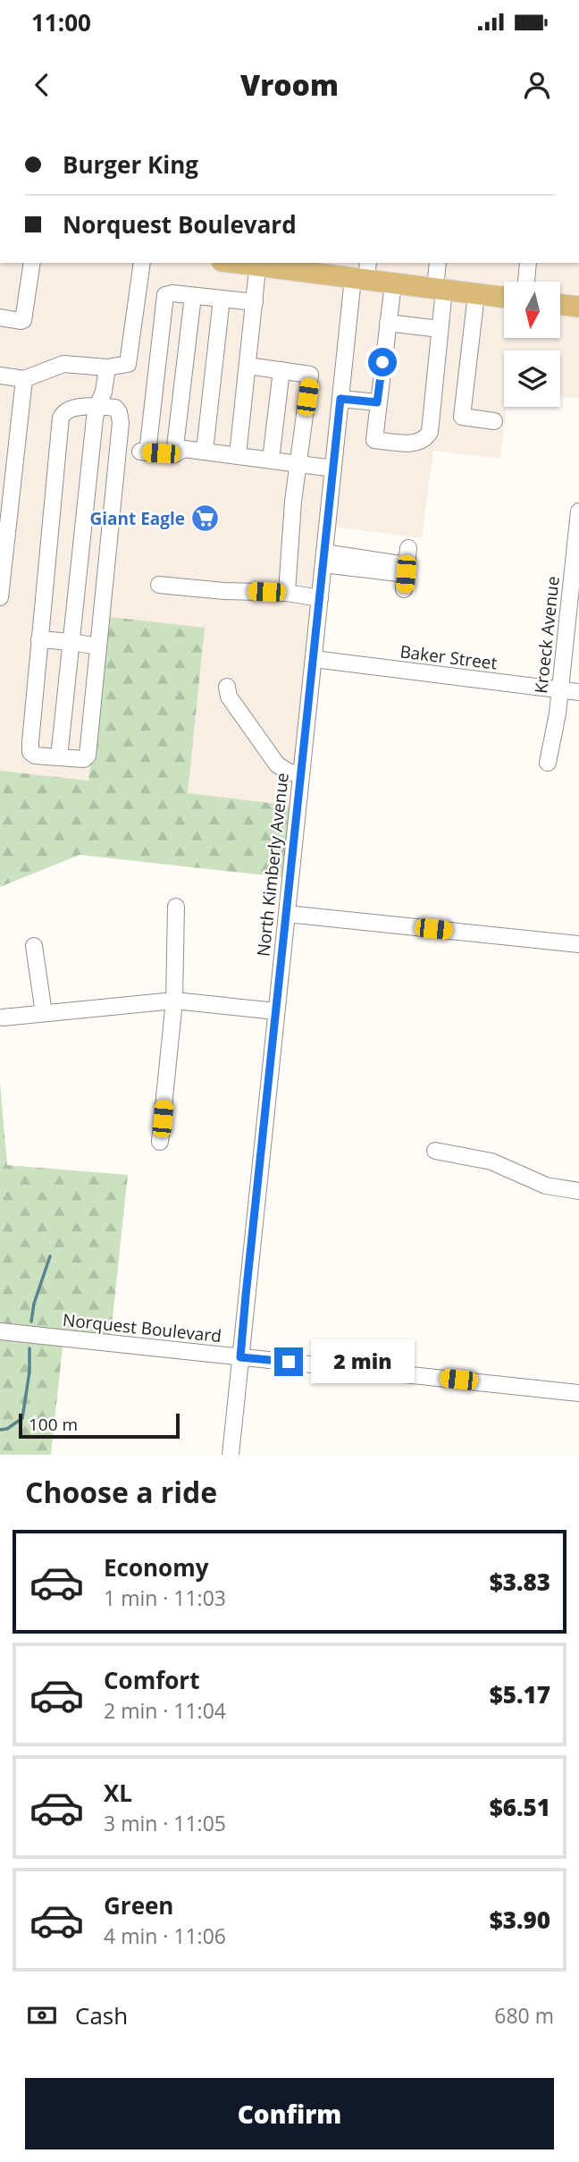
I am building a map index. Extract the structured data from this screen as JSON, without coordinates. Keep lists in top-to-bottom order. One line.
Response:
{"streets":{"street":["Kroeck Avenue","Baker Street","North Kimberly Avenue","Norquest Boulevard"]},"crossings":[["Kroeck Avenue","Baker Street"],["Baker Street","North Kimberly Avenue"],["North Kimberly Avenue","Norquest Boulevard"]],"places":{"supermarket":["Giant Eagle"]},"scale_bar":"100 m","north":"bottom","page":{"status":"11:00","header":"Vroom","banner":["Burger King","Norquest Boulevard"],"bubble":"2 min","scale":"100 m","heading":"Choose a ride","list":[{"name":"Economy","note":"1 min · 11:03","value":"$3.83"},{"name":"Comfort","note":"2 min · 11:04","value":"$5.17"},{"name":"XL","note":"3 min · 11:05","value":"$6.51"},{"name":"Green","note":"4 min · 11:06","value":"$3.90"}],"pay":["Cash","680 m"],"buttons":"Confirm"}}
